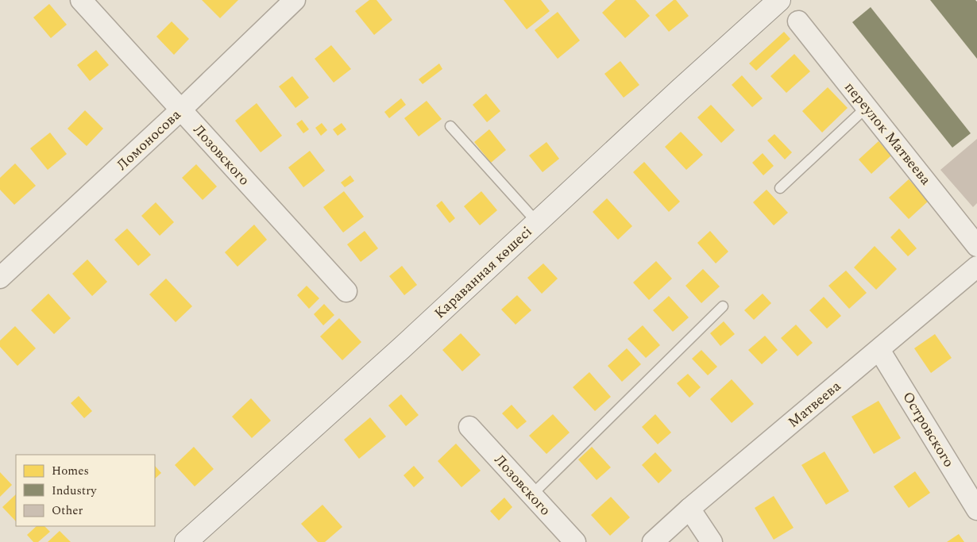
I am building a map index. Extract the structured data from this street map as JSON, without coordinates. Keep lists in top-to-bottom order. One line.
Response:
{"streets":{"main road":["Караванная көшесі"],"street":["переулок Матвеева","Ломоносова","Лозовского","Матвеева","Островского"]},"crossings":[["Ломоносова","Лозовского"],["Матвеева","Островского"]],"legend":["Homes","Industry","Other"]}
